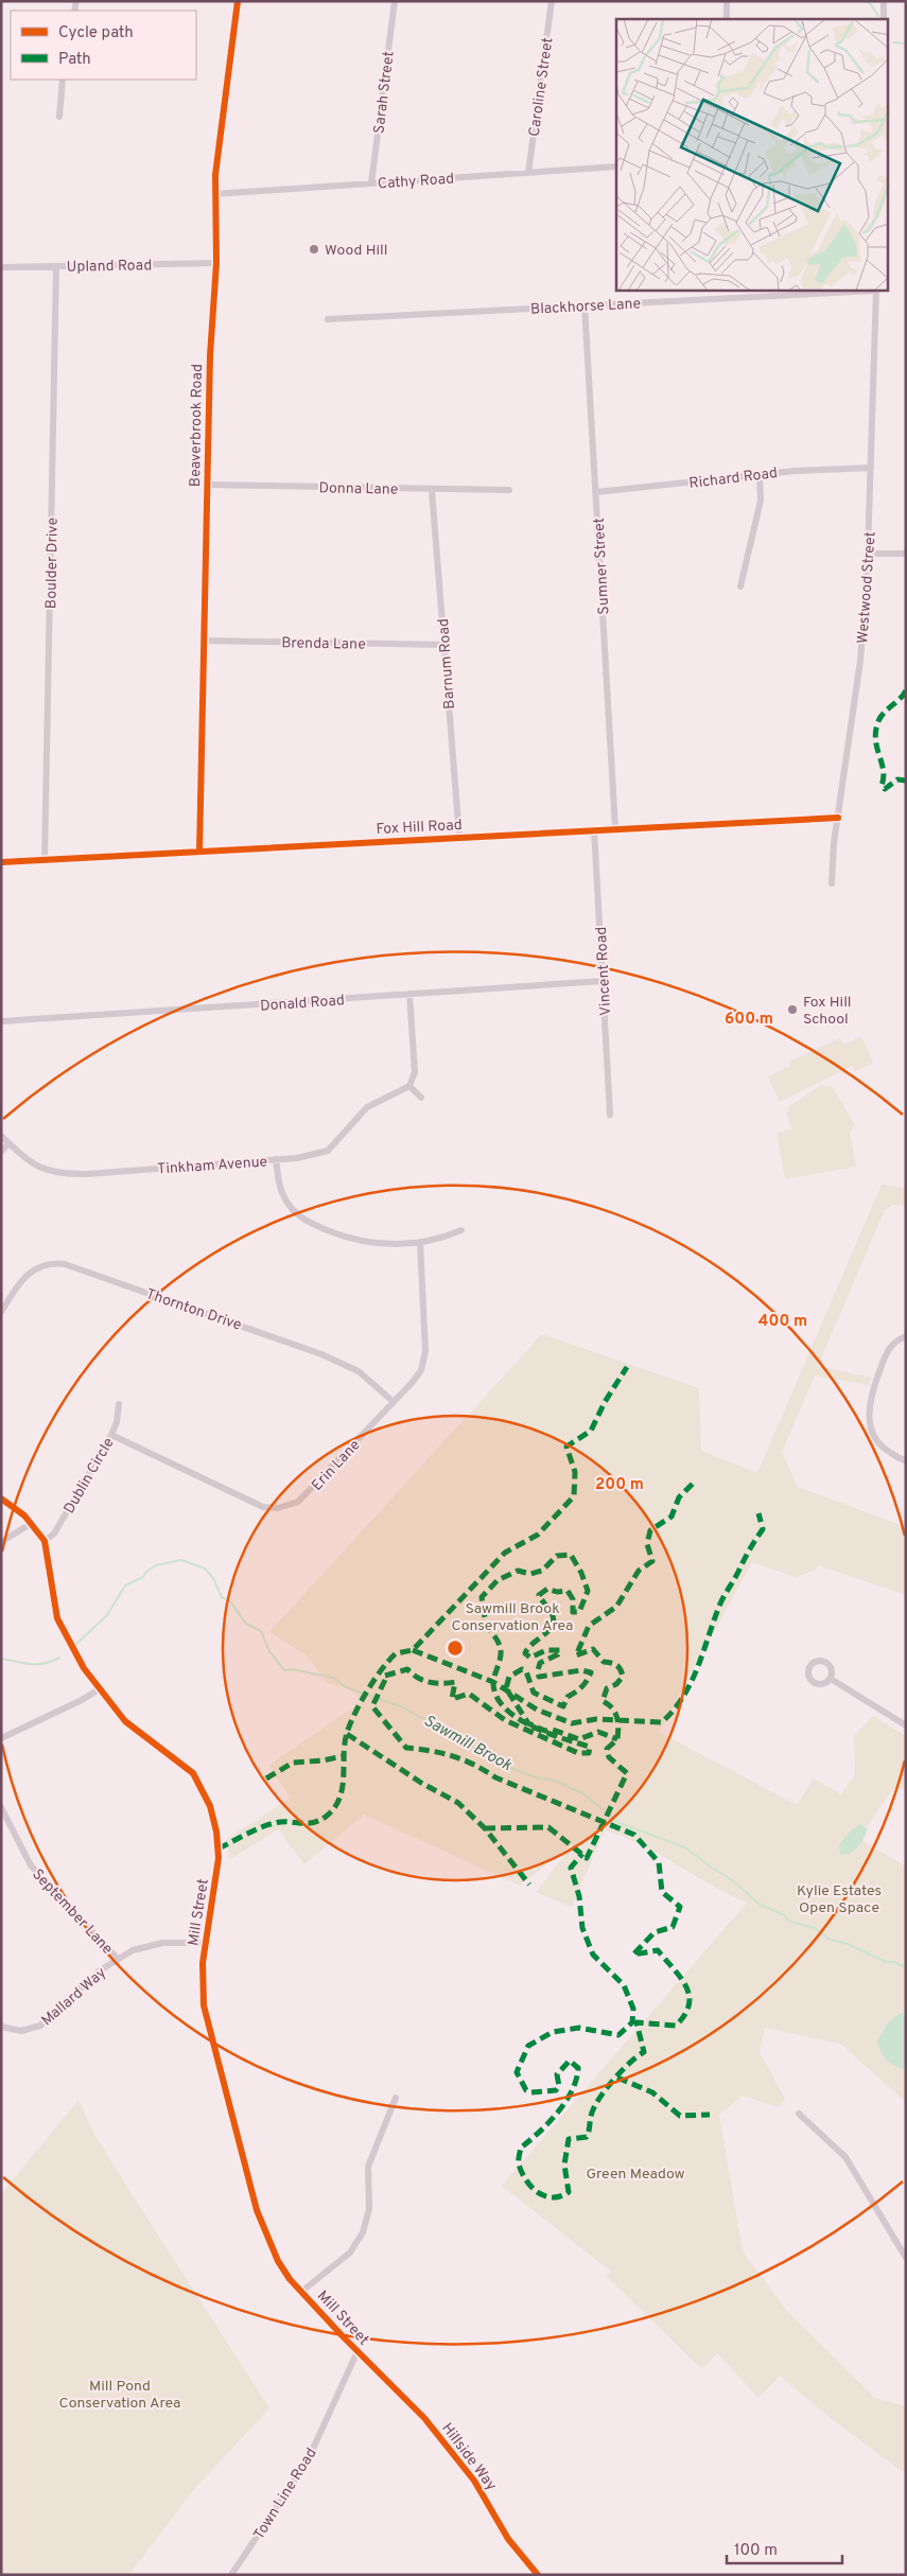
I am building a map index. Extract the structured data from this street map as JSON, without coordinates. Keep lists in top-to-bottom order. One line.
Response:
{"streets":{"street":["Caroline Street","Sarah Street","Cathy Road","Upland Road","Blackhorse Lane","Beaverbrook Road","Richard Road","Donna Lane","Boulder Drive","Sumner Street","Westwood Street","Brenda Lane","Barnum Road","Fox Hill Road","Vincent Road","Donald Road","Tinkham Avenue","Thornton Drive","Erin Lane","Dublin Circle","September Lane","Mill Street","Mallard Way","Hillside Way","Town Line Road"]},"crossings":[["Caroline Street","Cathy Road"],["Sarah Street","Cathy Road"],["Cathy Road","Beaverbrook Road"],["Upland Road","Beaverbrook Road"],["Upland Road","Boulder Drive"],["Blackhorse Lane","Sumner Street"],["Beaverbrook Road","Donna Lane"],["Beaverbrook Road","Brenda Lane"],["Beaverbrook Road","Fox Hill Road"],["Richard Road","Sumner Street"],["Richard Road","Westwood Street"],["Donna Lane","Barnum Road"],["Boulder Drive","Fox Hill Road"],["Sumner Street","Fox Hill Road"],["Westwood Street","Fox Hill Road"],["Brenda Lane","Barnum Road"],["Barnum Road","Fox Hill Road"],["Fox Hill Road","Vincent Road"],["Vincent Road","Donald Road"],["Thornton Drive","Erin Lane"],["Erin Lane","Dublin Circle"],["Dublin Circle","Mill Street"],["September Lane","Mallard Way"],["Mill Street","Mallard Way"],["Mill Street","Hillside Way"],["Mill Street","Town Line Road"]],"water":["Sawmill Brook"],"parks":["Sawmill Brook Conservation Area","Kylie Estates Open Space","Green Meadow","Mill Pond Conservation Area"],"places":["Wood Hill","Fox Hill School"],"legend":["Cycle path","Path"],"scale_bar":"100 m","rings":["600 m","400 m","200 m"]}
